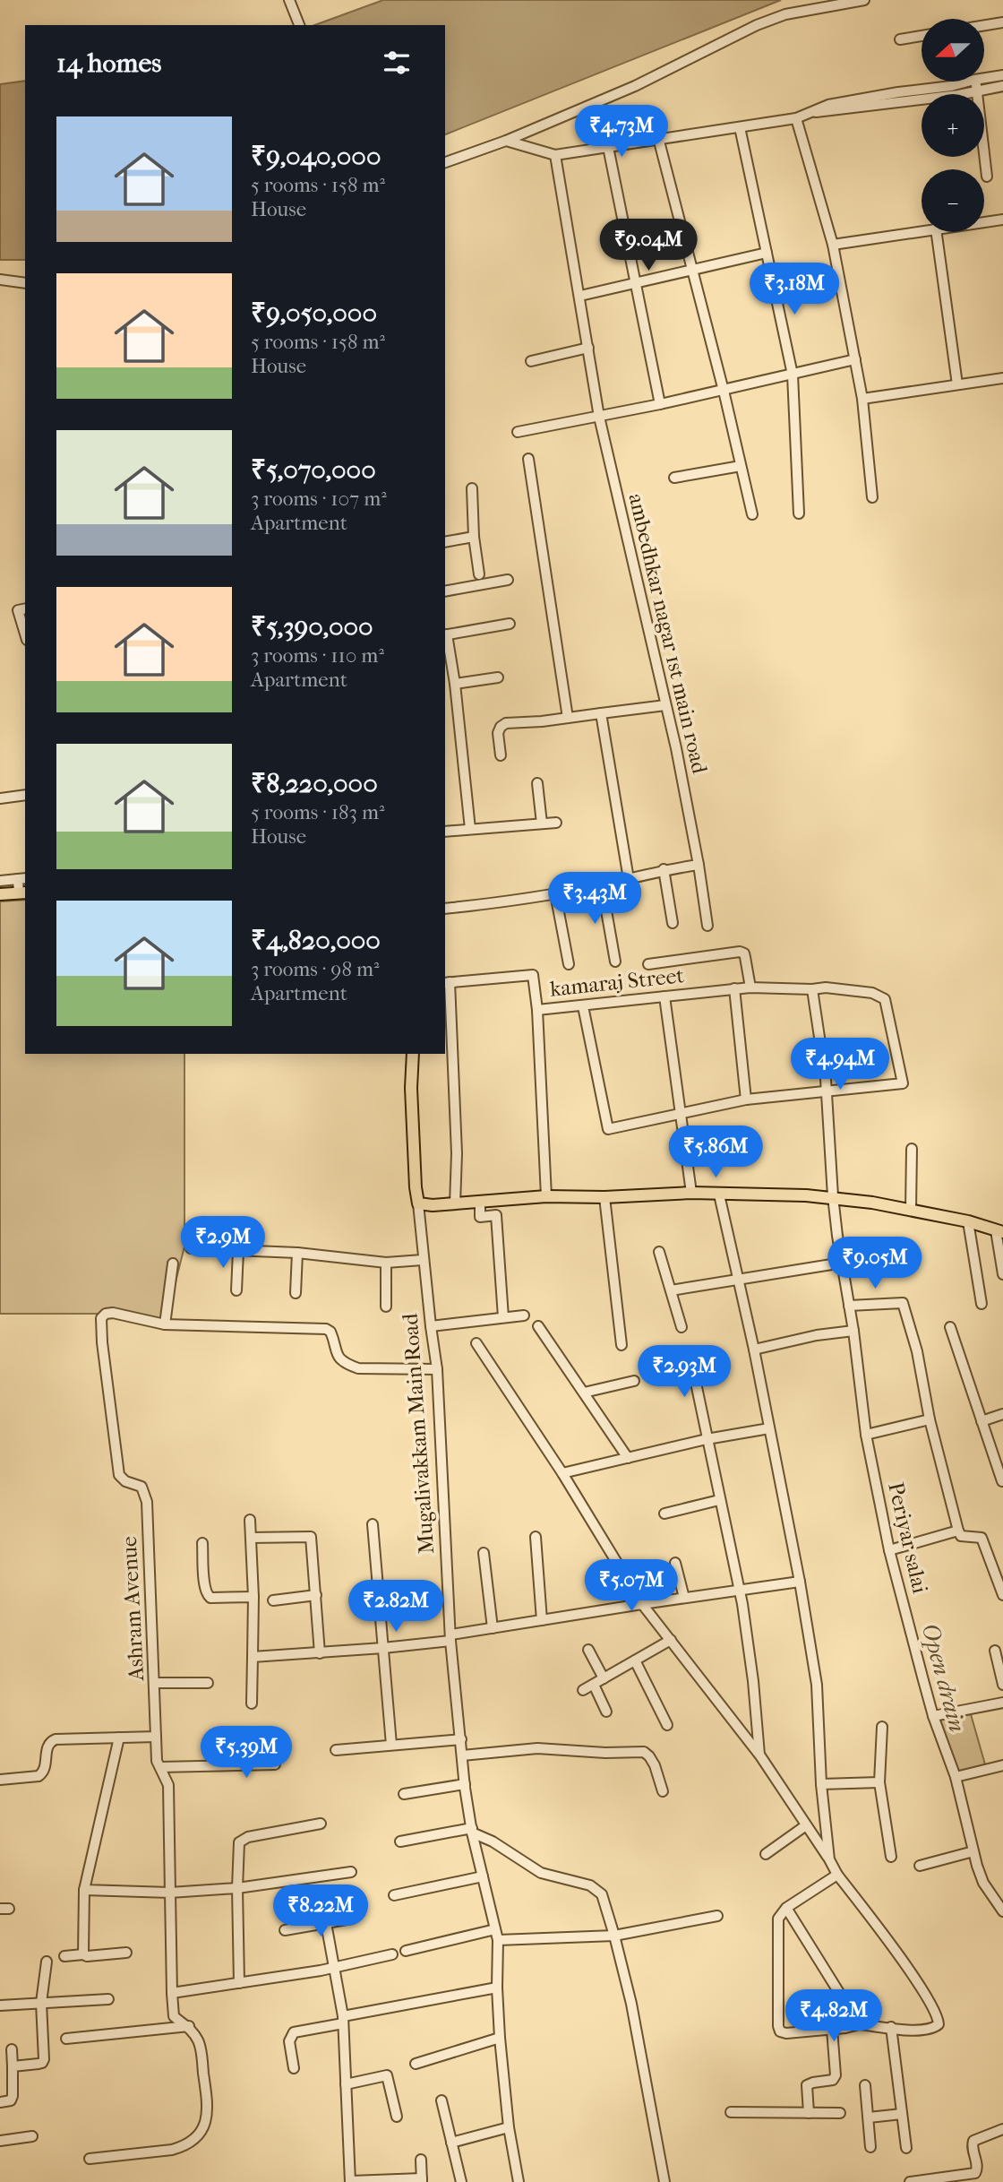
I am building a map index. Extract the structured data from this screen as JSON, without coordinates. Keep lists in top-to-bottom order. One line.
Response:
{"streets":{"street":["ambedhkar nagar 1st main road","kamaraj Street","Mugalivakkam Main Road","Periyar salai","Ashram Avenue"]},"crossings":[["kamaraj Street","Periyar salai"]],"water":["Open drain"],"north":"left","page":{"map_buttons":["+","−"],"heading":"14 homes","list":[{"name":"₹9,040,000","note":"5 rooms · 158 m² · House"},{"name":"₹9,050,000","note":"5 rooms · 158 m² · House"},{"name":"₹5,070,000","note":"3 rooms · 107 m² · Apartment"},{"name":"₹5,390,000","note":"3 rooms · 110 m² · Apartment"},{"name":"₹8,220,000","note":"5 rooms · 183 m² · House"},{"name":"₹4,820,000","note":"3 rooms · 98 m² · Apartment"}],"price":["₹4.73M","₹9.04M","₹3.18M","₹3.43M","₹4.94M","₹5.86M","₹2.9M","₹9.05M","₹2.93M","₹5.07M","₹2.82M","₹5.39M","₹8.22M","₹4.82M"]}}
